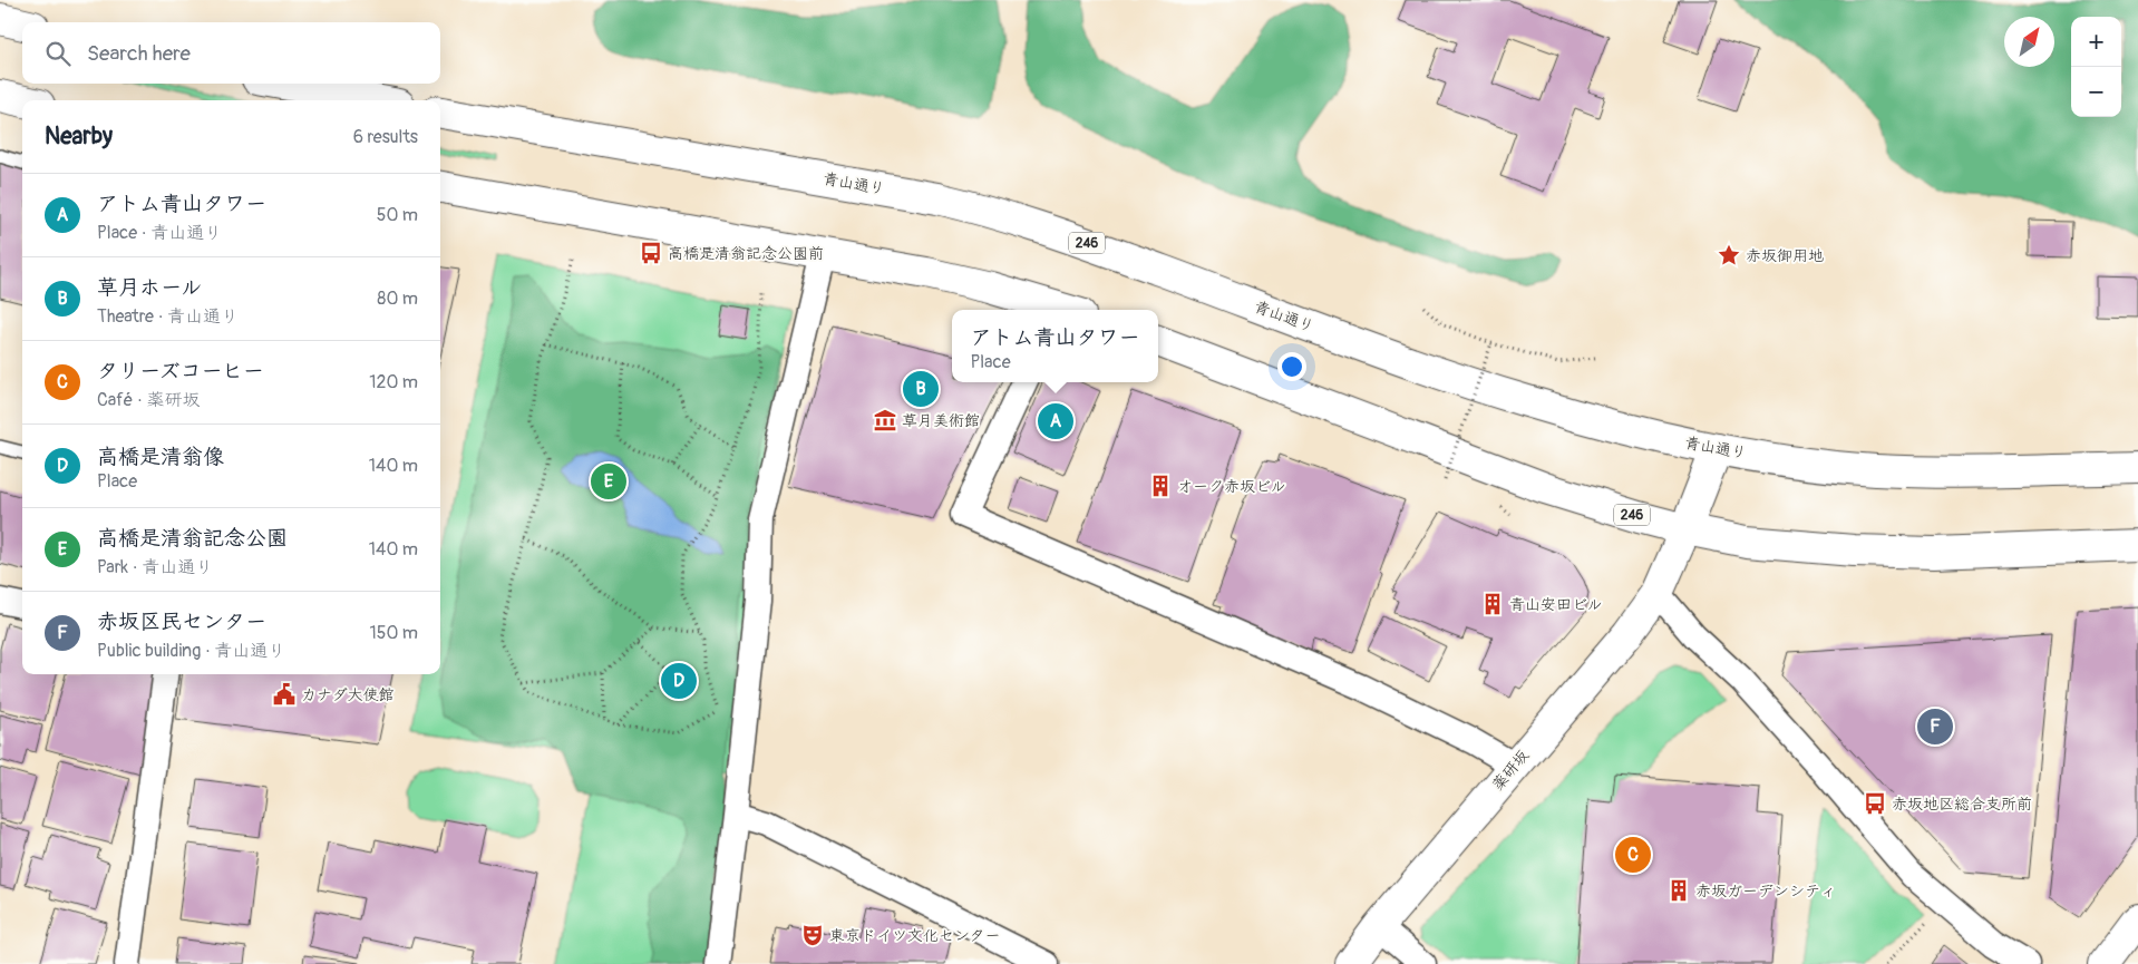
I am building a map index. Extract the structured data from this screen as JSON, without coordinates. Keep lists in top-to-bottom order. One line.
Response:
{"streets":{"main road":["青山通り","246","薬研坂"]},"crossings":[["青山通り","薬研坂"],["246","薬研坂"]],"places":{"bus stop":["高橋是清翁記念公園前","赤坂地区総合支所前"],"place":["赤坂御用地"],"museum":["草月美術館"],"building":["オーク赤坂ビル","青山安田ビル","赤坂ガーデンシティ"],"public building":["カナダ大使館"],"theatre":["東京ドイツ文化センター"]},"north":"top right","page":{"map_buttons":["+","−"],"search":"Search here","heading":["Nearby","6 results"],"list":[{"mark":"A","name":"アトム青山タワー","note":"Place · 青山通り","value":"50 m"},{"mark":"B","name":"草月ホール","note":"Theatre · 青山通り","value":"80 m"},{"mark":"C","name":"タリーズコーヒー","note":"Café · 薬研坂","value":"120 m"},{"mark":"D","name":"高橋是清翁像","note":"Place","value":"140 m"},{"mark":"E","name":"高橋是清翁記念公園","note":"Park · 青山通り","value":"140 m"},{"mark":"F","name":"赤坂区民センター","note":"Public building · 青山通り","value":"150 m"}],"popup":["アトム青山タワー","Place"],"pins":["B","A","E","D","F","C"]}}
